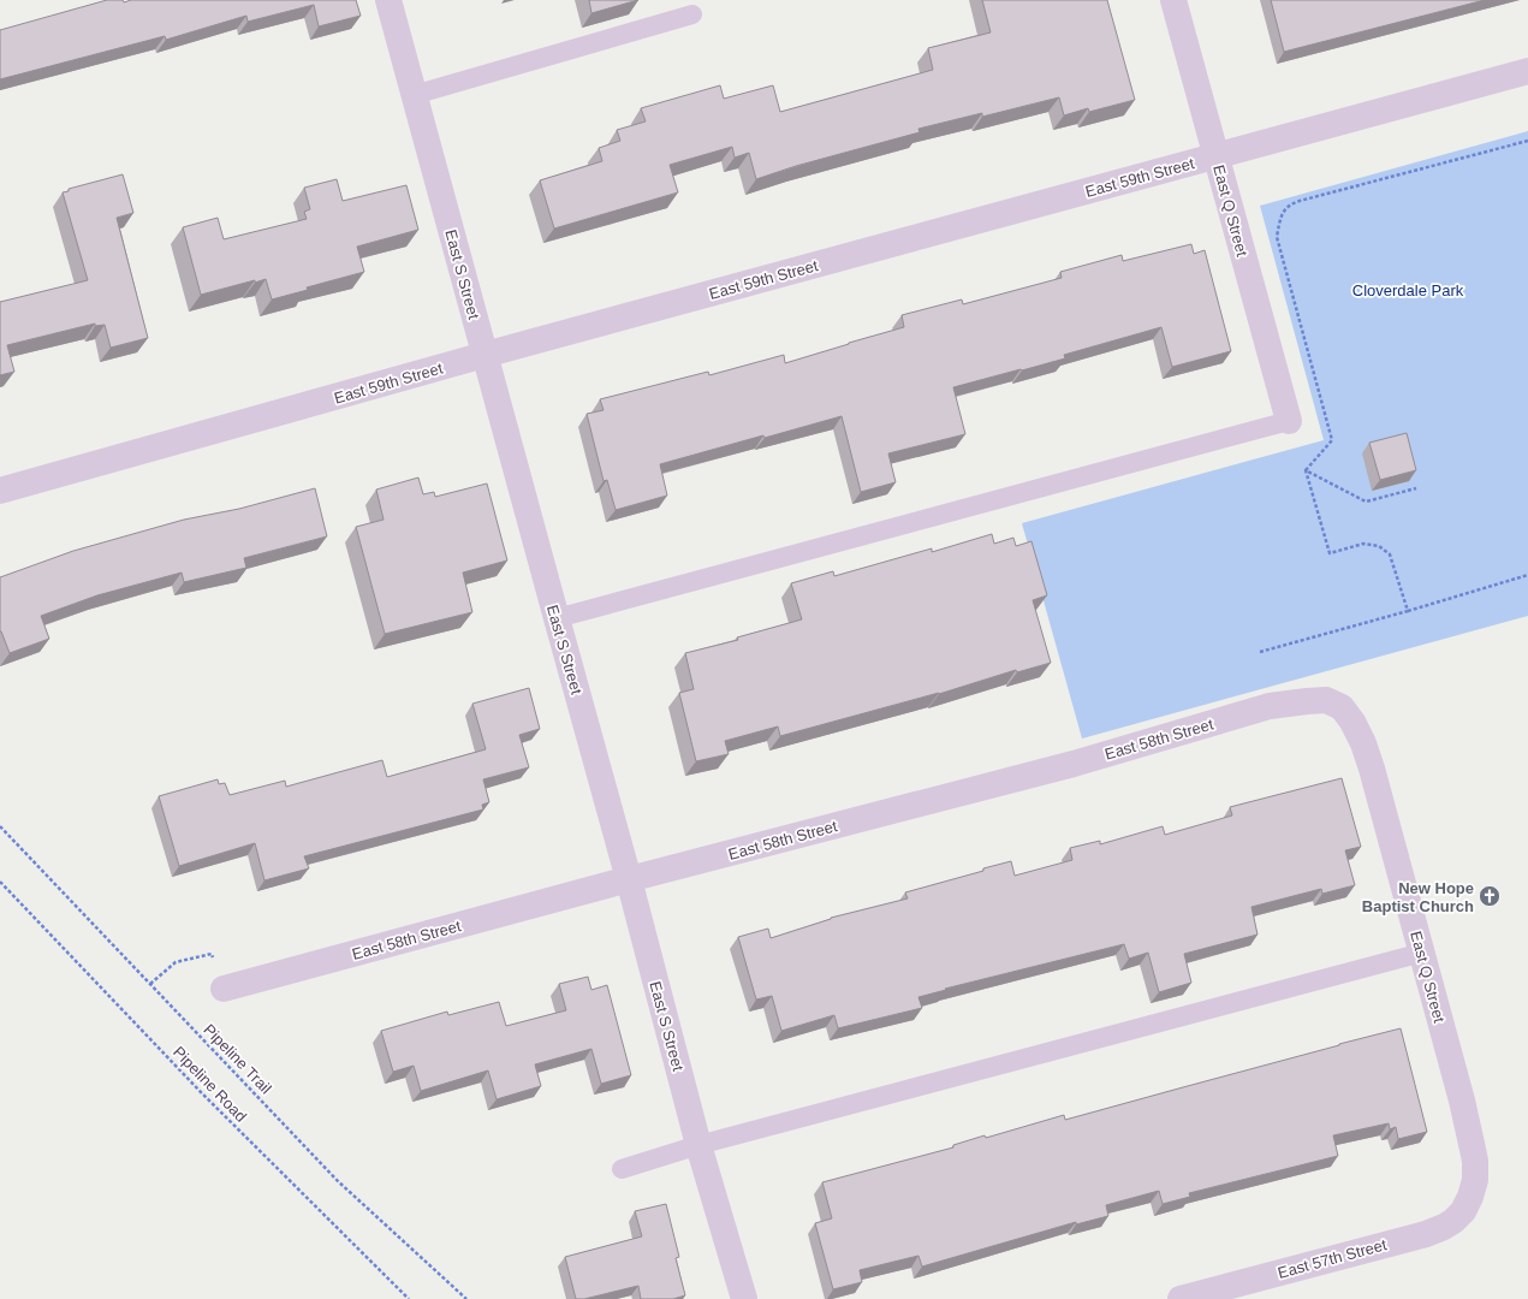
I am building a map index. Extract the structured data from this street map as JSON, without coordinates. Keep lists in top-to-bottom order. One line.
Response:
{"streets":{"street":["East 59th Street","East Q Street","East S Street","East 58th Street","East 57th Street"],"path":["Pipeline Trail","Pipeline Road"]},"crossings":[["East 59th Street","East Q Street"],["East 59th Street","East S Street"],["East Q Street","East 58th Street"],["East Q Street","East 57th Street"],["East S Street","East 58th Street"]],"parks":["Cloverdale Park"],"places":{"church":["New Hope Baptist Church"]}}
